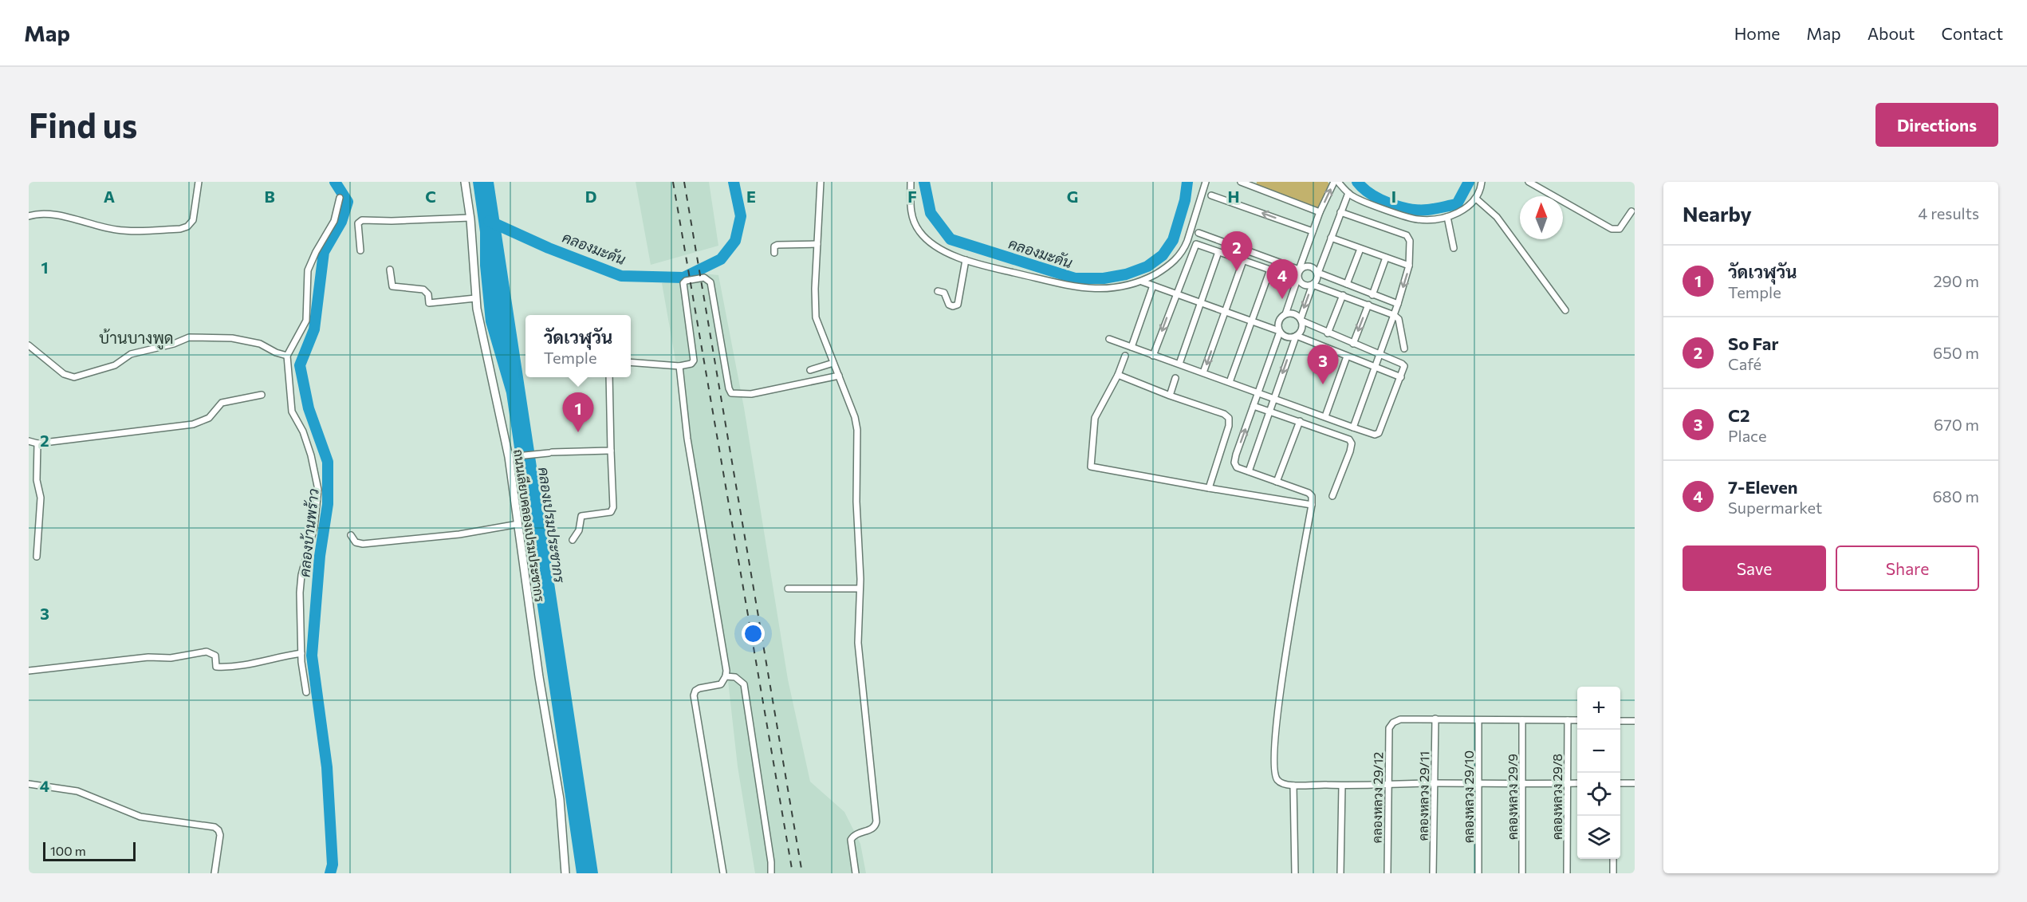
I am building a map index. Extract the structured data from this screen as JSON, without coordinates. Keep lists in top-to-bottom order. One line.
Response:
{"streets":{"street":["ถนนเลียบคลองเปรมประชากร","คลองหลวง 29/11","คลองหลวง 29/10","คลองหลวง 29/9","คลองหลวง 29/8","คลองหลวง 29/12"]},"crossings":[["คลองหลวง 29/11","คลองหลวง 29/12"]],"districts":["บ้านบางพูด"],"water":["คลองมะดัน","คลองเปรมประชากร","คลองบ้านพร้าว"],"scale_bar":"100 m","north":"top","page":{"header":"Map","nav":["Home","Map","About","Contact"],"buttons":["Directions",["Save","Share"]],"title":"Find us","heading":["Nearby","4 results"],"pins":["2","4","3","1"],"list":[{"mark":"1","name":"วัดเวฬุวัน","note":"Temple","value":"290 m"},{"mark":"2","name":"So Far","note":"Café","value":"650 m"},{"mark":"3","name":"C2","note":"Place","value":"670 m"},{"mark":"4","name":"7-Eleven","note":"Supermarket","value":"680 m"}],"popup":["วัดเวฬุวัน","Temple"],"map_buttons":["+","−"],"scale":"100 m"},"grid":{"columns":["A","B","C","D","E","F","G","H","I"],"rows":["1","2","3","4"]}}
